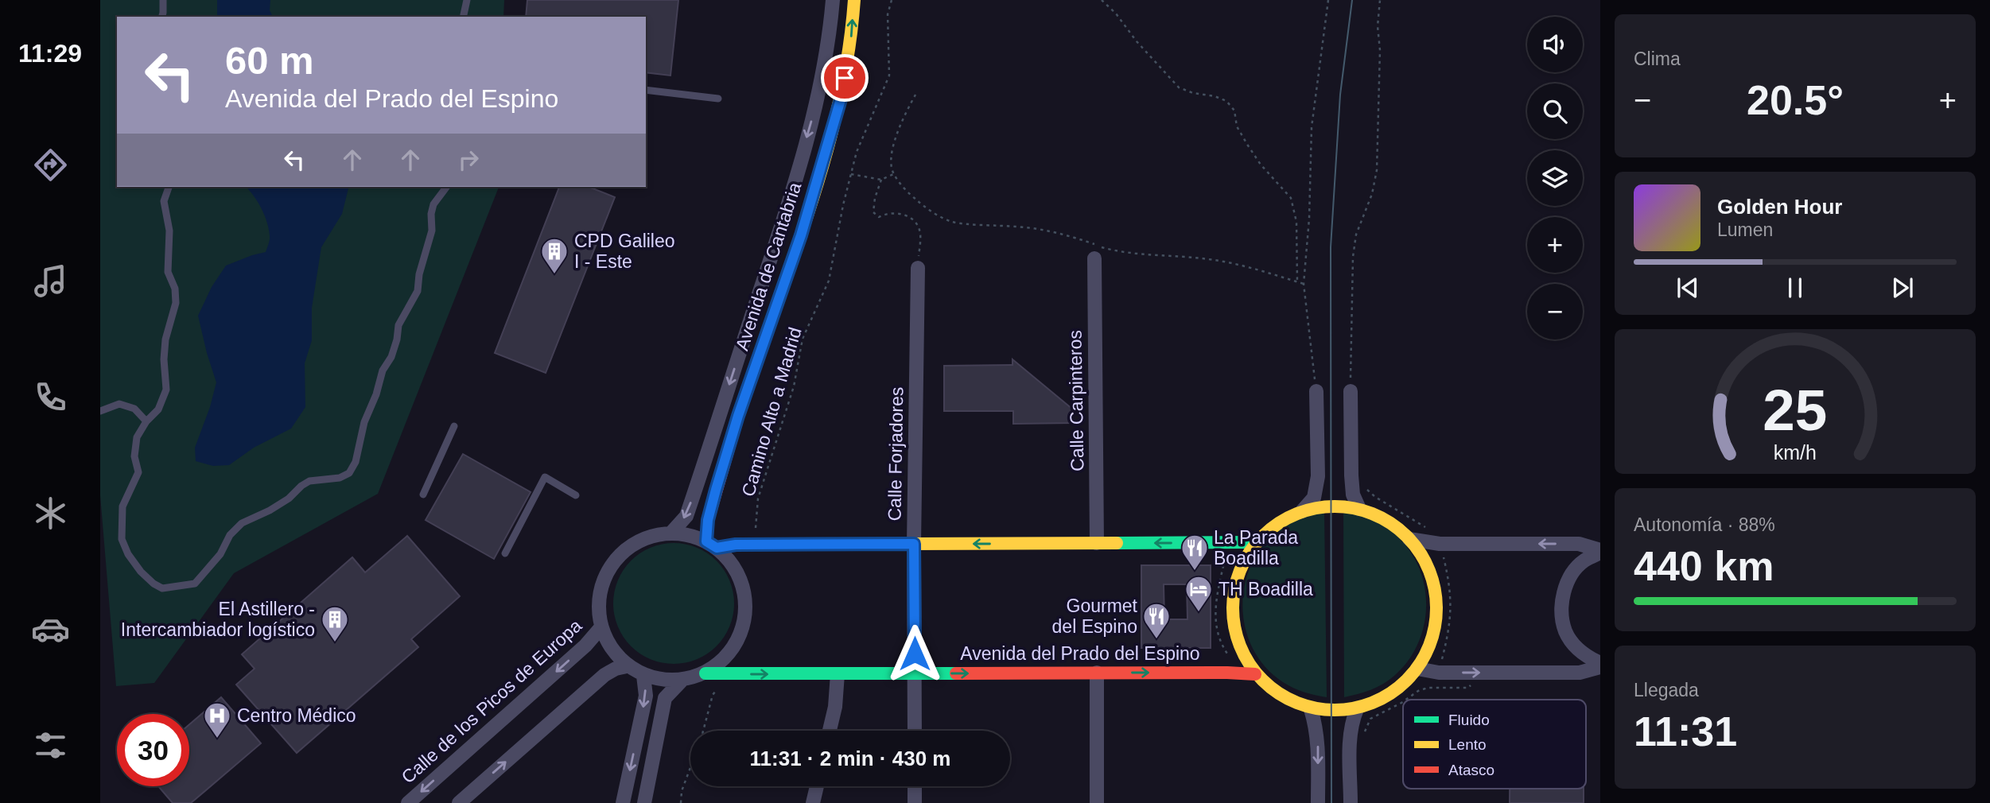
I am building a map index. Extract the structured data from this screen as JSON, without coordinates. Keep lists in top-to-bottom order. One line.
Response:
{"streets":{"street":["Avenida de Cantabria","Calle Carpinteros","Calle Forjadores","Avenida del Prado del Espino","Calle de los Picos de Europa"],"path":["Camino Alto a Madrid"]},"crossings":[["Avenida de Cantabria","Avenida del Prado del Espino"],["Avenida de Cantabria","Calle de los Picos de Europa"],["Calle Forjadores","Avenida del Prado del Espino"],["Avenida del Prado del Espino","Calle de los Picos de Europa"]],"one_way":["Avenida del Prado del Espino"],"places":{"building":["CPD Galileo I - Este","El Astillero - Intercambiador logístico"],"restaurant":["La Parada Boadilla","Gourmet del Espino"],"hotel":["TH Boadilla"],"hospital":["Centro Médico"]},"legend":["Fluido","Lento","Atasco"],"page":{"tabs":"11:29","tile":["Clima",["Autonomía · 88%","440 km"],["Llegada","11:31"]],"map_buttons":["+","−"],"turn":["60 m","Avenida del Prado del Espino"],"heat":["−","20.5°","+"],"song":["Golden Hour","Lumen"],"limit":"30","trip":"11:31 · 2 min · 430 m","gauge":["25","km/h"]}}
